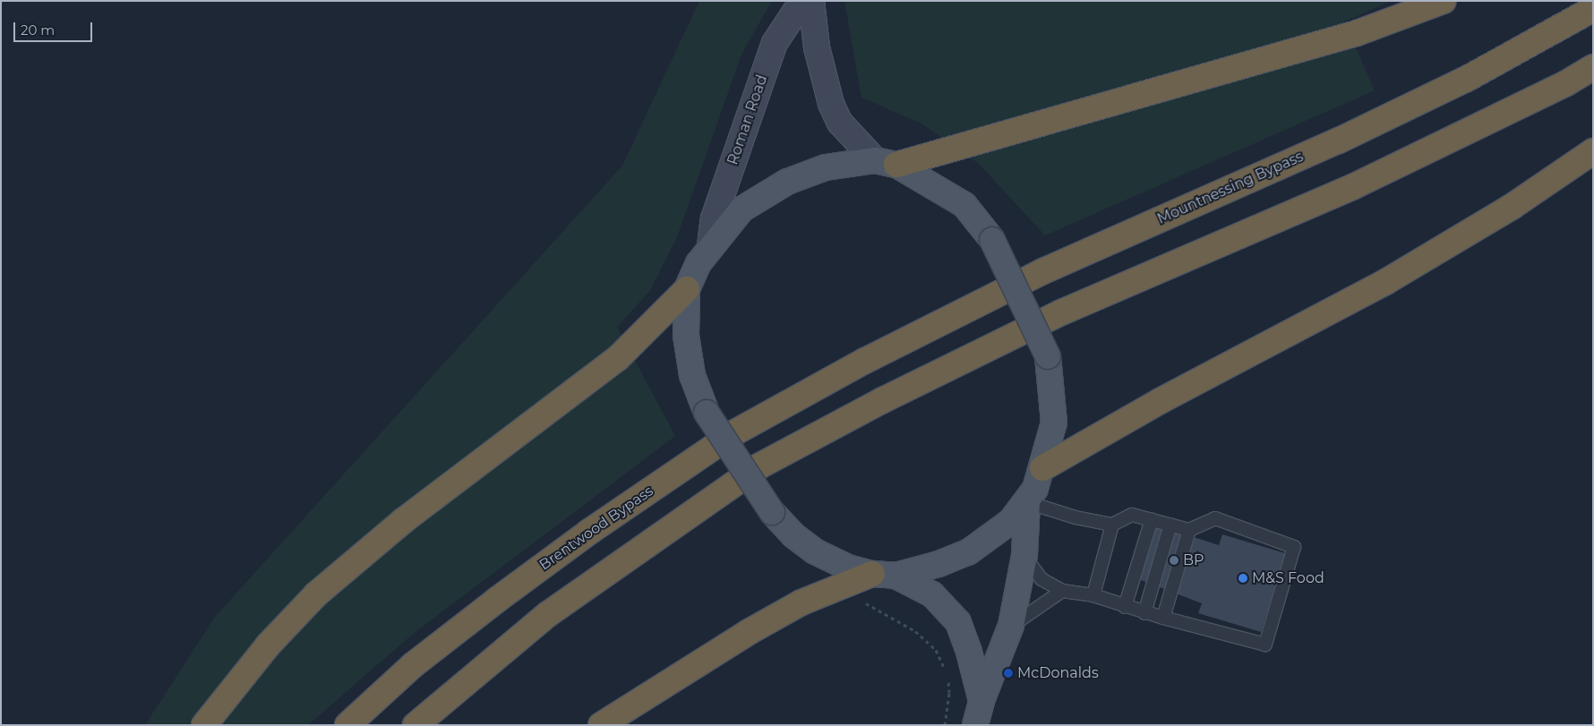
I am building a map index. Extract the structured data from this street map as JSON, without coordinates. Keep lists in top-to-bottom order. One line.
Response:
{"streets":{"highway":["Mountnessing Bypass","Brentwood Bypass"],"main road":["Roman Road"]},"crossings":[["Mountnessing Bypass","Brentwood Bypass"]],"places":["BP","M&S Food","McDonalds"],"scale_bar":"20 m"}
